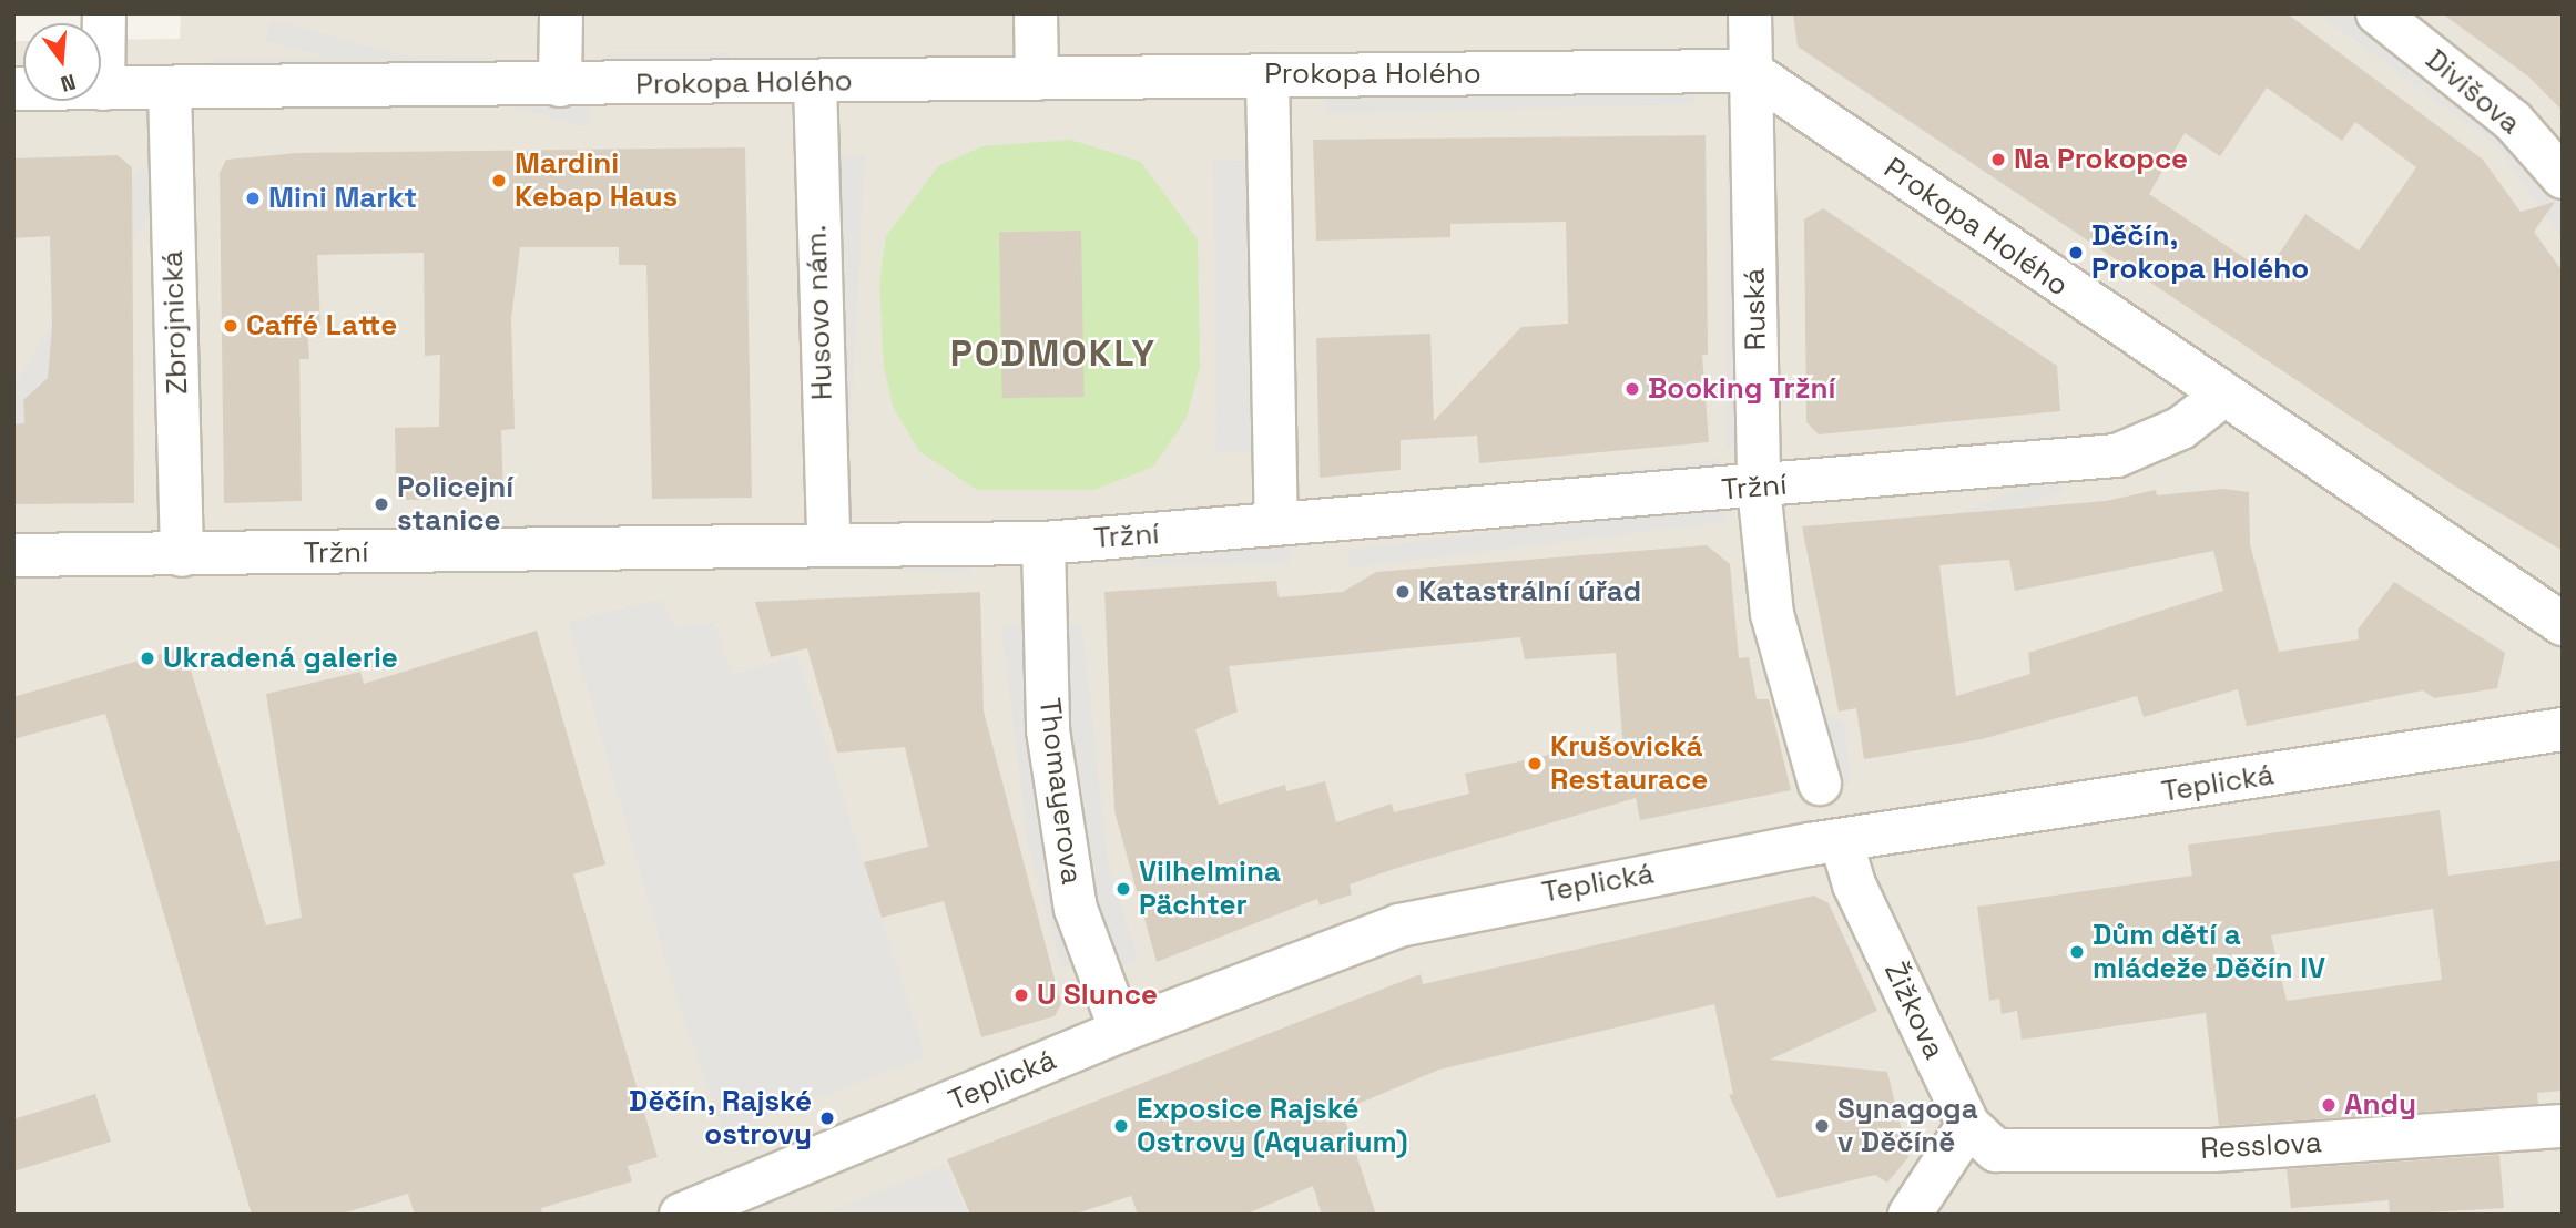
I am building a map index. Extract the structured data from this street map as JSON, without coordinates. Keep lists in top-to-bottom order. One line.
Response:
{"streets":{"street":["Prokopa Holého","Divišova","Ruská","Husovo nám.","Zbrojnická","Tržní","Teplická","Thomayerova","Žižkova","Resslova"]},"crossings":[["Prokopa Holého","Ruská"],["Prokopa Holého","Husovo nám."],["Prokopa Holého","Zbrojnická"],["Prokopa Holého","Tržní"],["Ruská","Tržní"],["Husovo nám.","Tržní"],["Zbrojnická","Tržní"],["Tržní","Thomayerova"],["Teplická","Thomayerova"],["Teplická","Žižkova"],["Žižkova","Resslova"]],"districts":["PODMOKLY"],"places":["Na Prokopce","Mardini Kebap Haus","Mini Markt","Děčín, Prokopa Holého","Caffé Latte","Booking Tržní","Policejní stanice","Katastrální úřad","Ukradená galerie","Krušovická Restaurace","Vilhelmina Pächter","Dům dětí a mládeže Děčín IV","U Slunce","Andy","Děčín, Rajské ostrovy","Exposice Rajské Ostrovy (Aquarium)","Synagoga v Děčíně"],"north":"bottom"}
